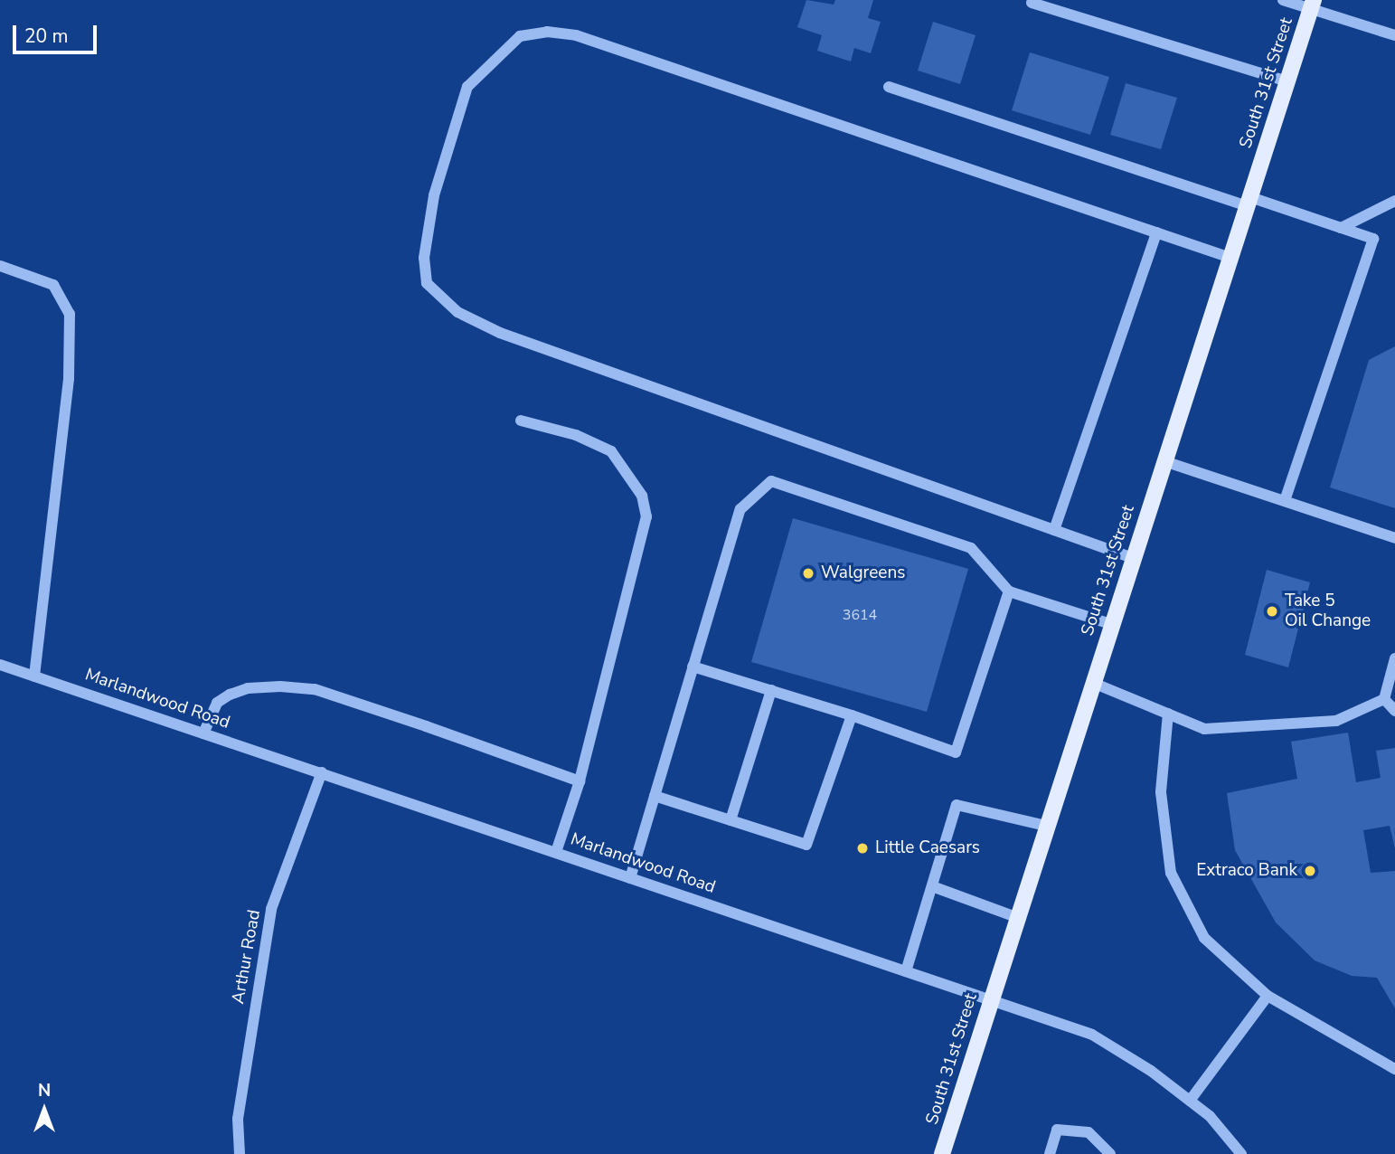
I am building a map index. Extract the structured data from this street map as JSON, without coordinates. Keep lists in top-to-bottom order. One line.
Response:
{"streets":{"main road":["South 31st Street"],"street":["Marlandwood Road","Arthur Road"]},"crossings":[["South 31st Street","Marlandwood Road"],["Marlandwood Road","Arthur Road"]],"places":["Walgreens","Take 5 Oil Change","Little Caesars","Extraco Bank"],"house_numbers":["3614"],"scale_bar":"20 m","north":"top"}
